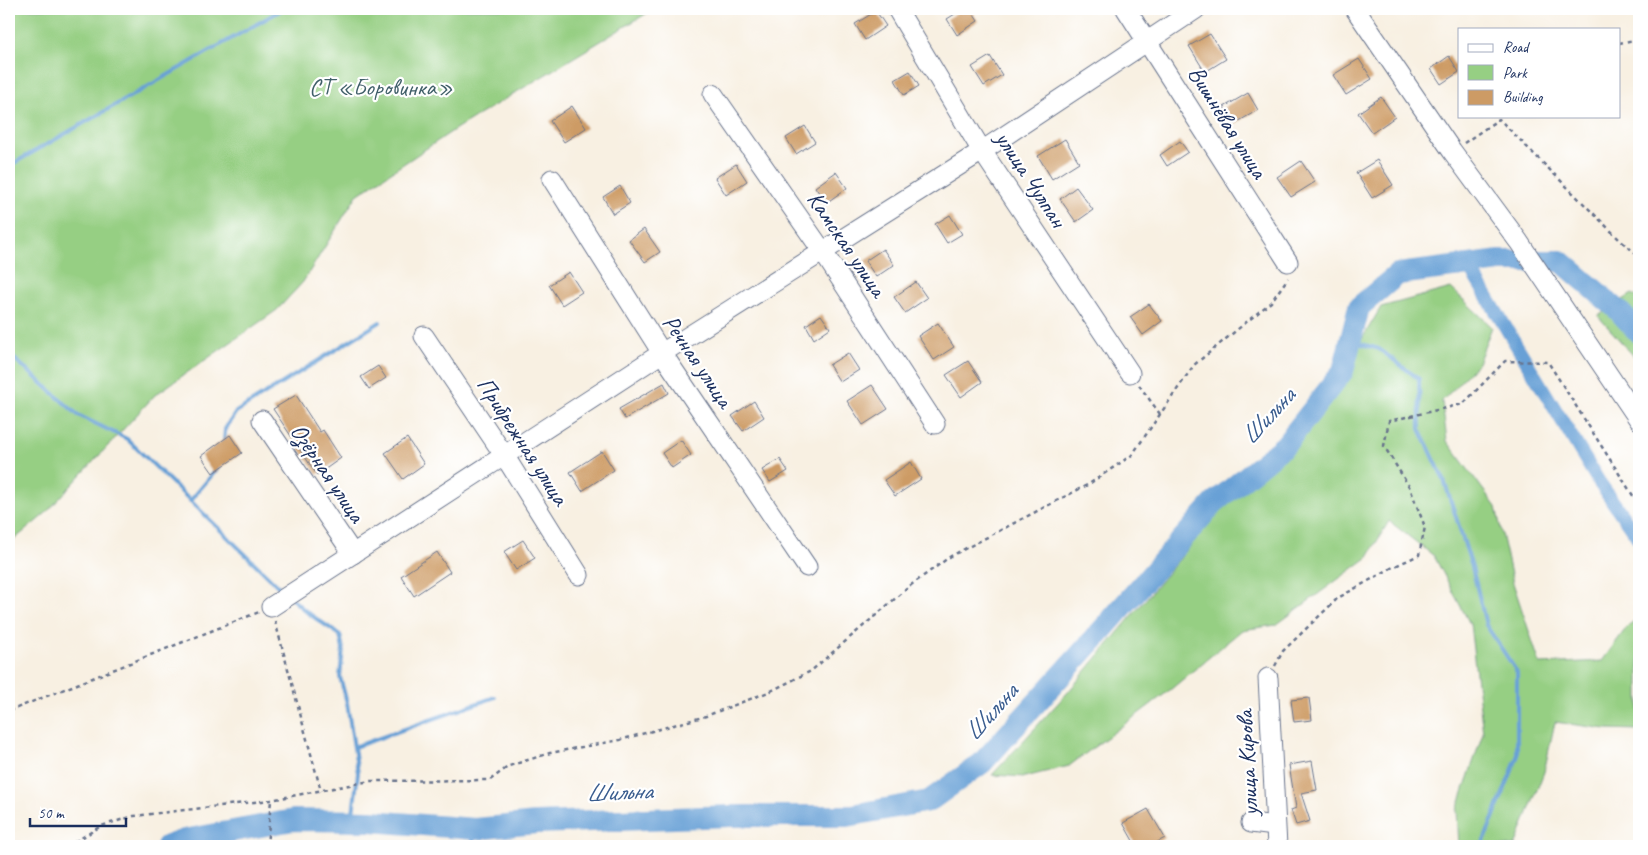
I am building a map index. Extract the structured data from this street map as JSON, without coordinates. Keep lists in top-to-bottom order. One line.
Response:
{"streets":{"street":["Вишнёвая улица","улица Чулпан","Камская улица","Речная улица","Прибрежная улица","Озёрная улица","улица Кирова"]},"water":["Шильна"],"parks":["СТ «Боровинка»"],"legend":["Road","Park","Building"],"scale_bar":"50 m"}
